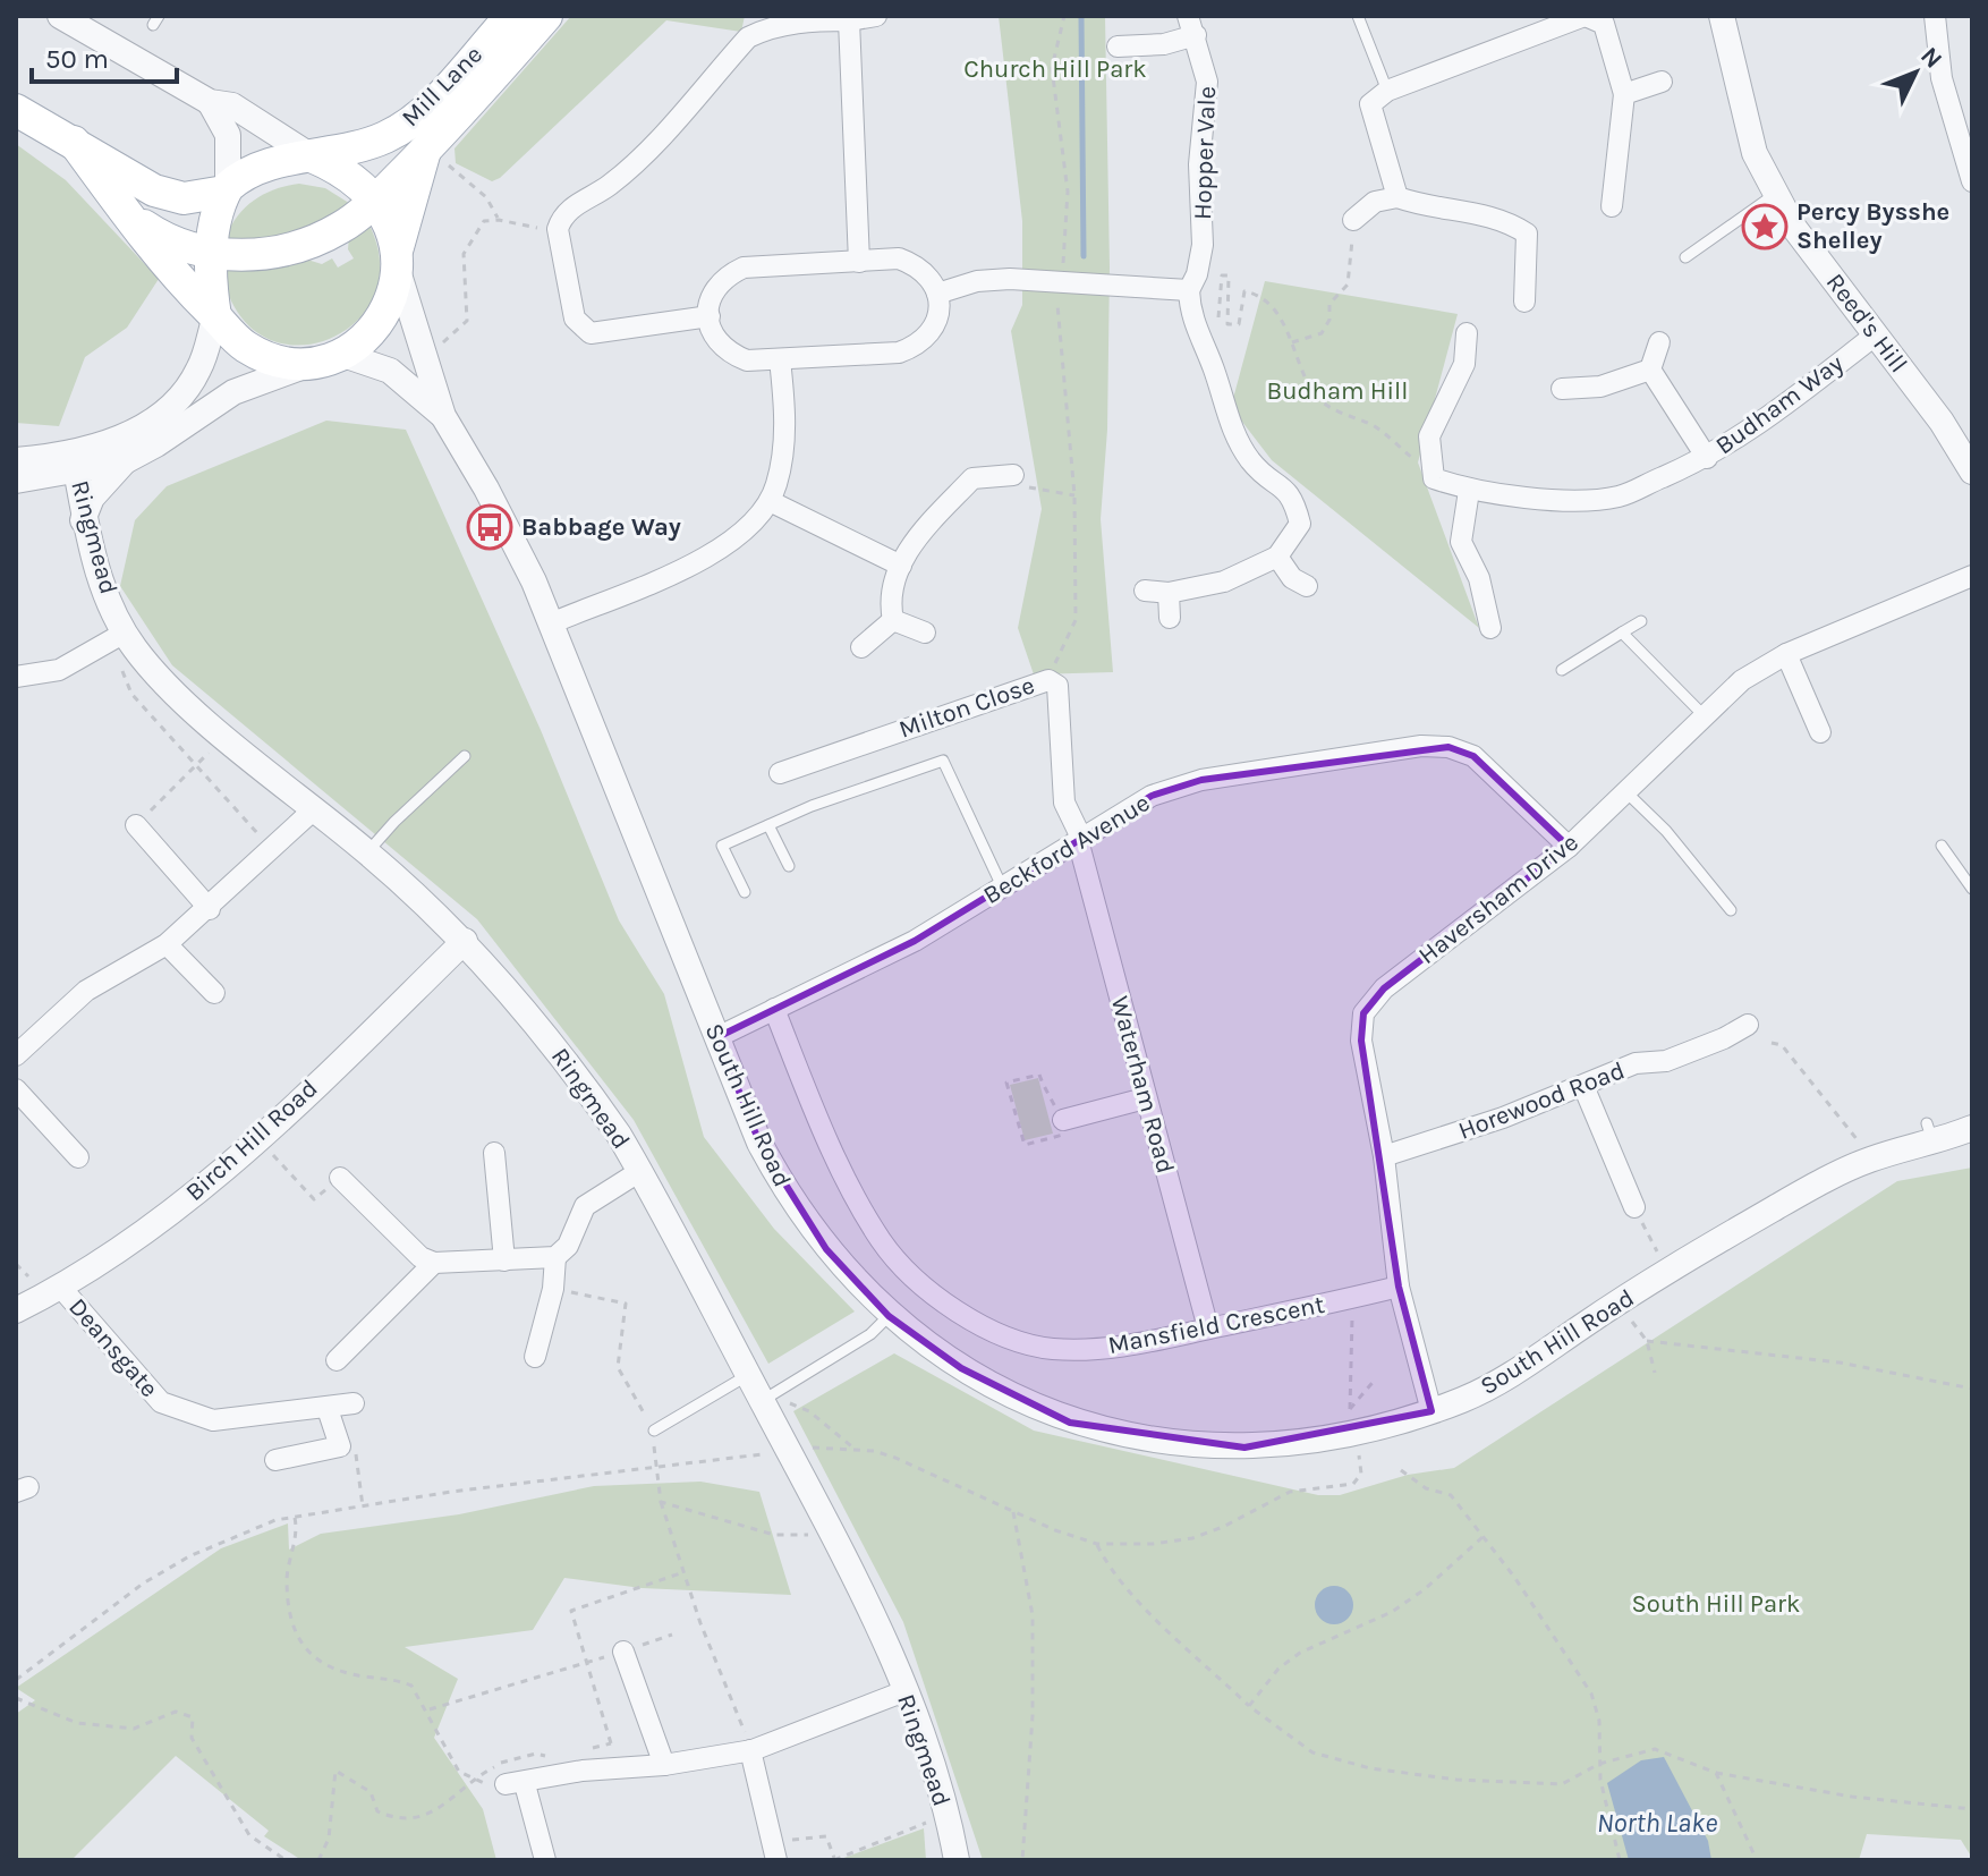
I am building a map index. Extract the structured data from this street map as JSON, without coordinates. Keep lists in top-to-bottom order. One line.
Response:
{"streets":{"main road":["Mill Lane"],"street":["Hopper Vale","Reed's Hill","Budham Way","Ringmead","Milton Close","Beckford Avenue","Haversham Drive","Waterham Road","Horewood Road","South Hill Road","Birch Hill Road","Mansfield Crescent","Deansgate"]},"crossings":[["Mill Lane","South Hill Road"],["Reed's Hill","Budham Way"],["Ringmead","Birch Hill Road"],["Milton Close","Beckford Avenue"],["Milton Close","Waterham Road"],["Beckford Avenue","Haversham Drive"],["Beckford Avenue","Waterham Road"],["Beckford Avenue","South Hill Road"],["Beckford Avenue","Mansfield Crescent"],["Haversham Drive","Horewood Road"],["Haversham Drive","South Hill Road"],["Haversham Drive","Mansfield Crescent"],["Waterham Road","Mansfield Crescent"],["Birch Hill Road","Deansgate"]],"water":["North Lake"],"parks":["Church Hill Park","Budham Hill","South Hill Park"],"places":{"place":["Percy Bysshe Shelley"],"bus stop":["Babbage Way"]},"scale_bar":"50 m","north":"top right"}
